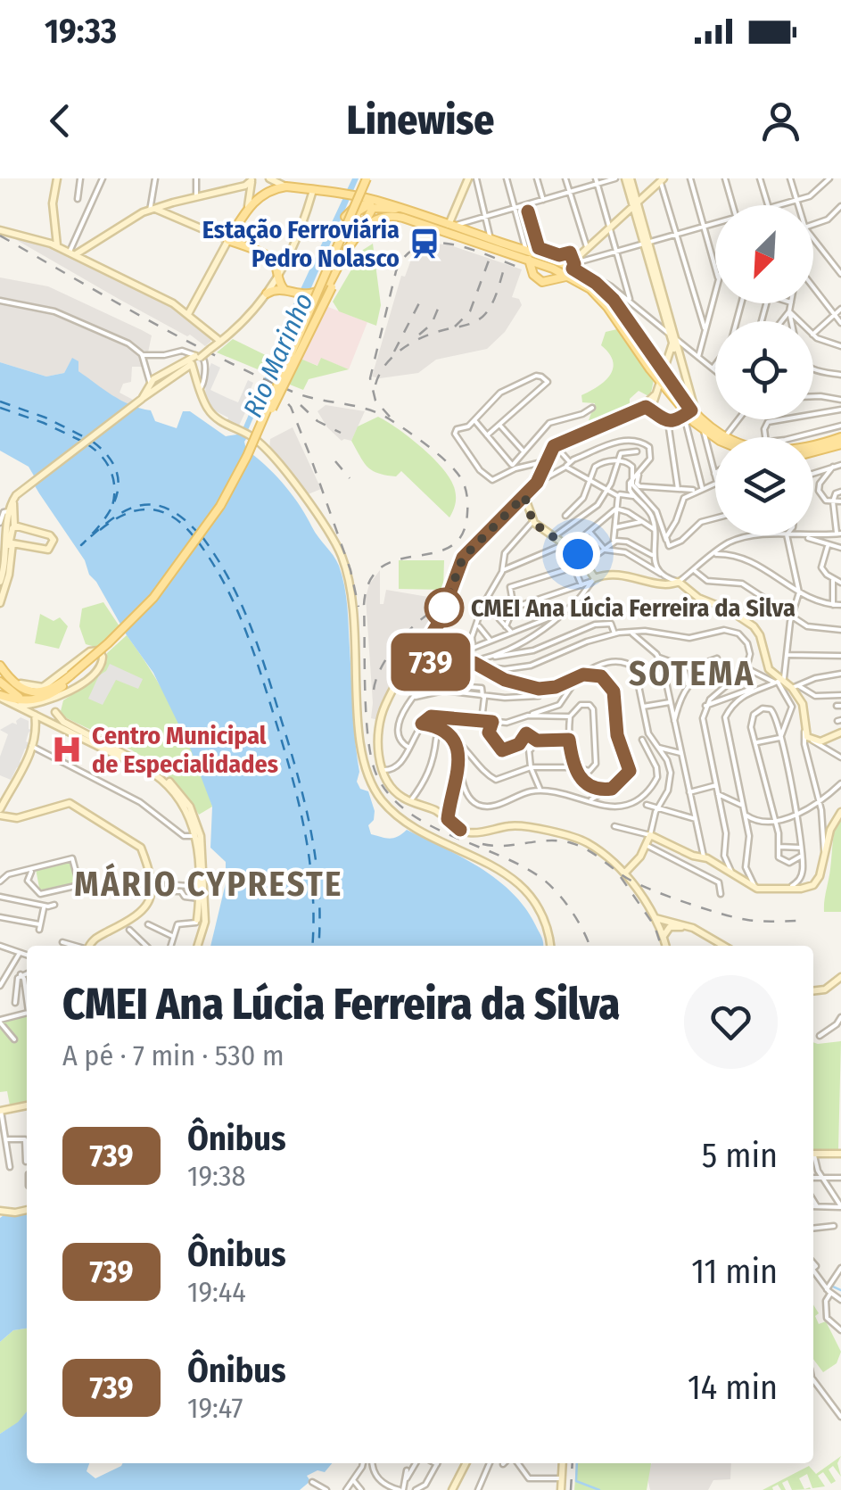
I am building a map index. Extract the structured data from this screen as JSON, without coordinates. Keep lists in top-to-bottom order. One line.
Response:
{"districts":["SOTEMA","MÁRIO CYPRESTE"],"water":["Rio Marinho"],"places":{"station":["Estação Ferroviária Pedro Nolasco"],"other":["CMEI Ana Lúcia Ferreira da Silva"],"hospital":["Centro Municipal de Especialidades"]},"lines":["bus line 739"],"north":"bottom left","page":{"status":"19:33","header":"Linewise","on_map":"739","heading":["CMEI Ana Lúcia Ferreira da Silva","A pé · 7 min · 530 m"],"list":[{"mark":"739","name":"Ônibus","note":"19:38","value":"5 min"},{"mark":"739","name":"Ônibus","note":"19:44","value":"11 min"},{"mark":"739","name":"Ônibus","note":"19:47","value":"14 min"}]}}
